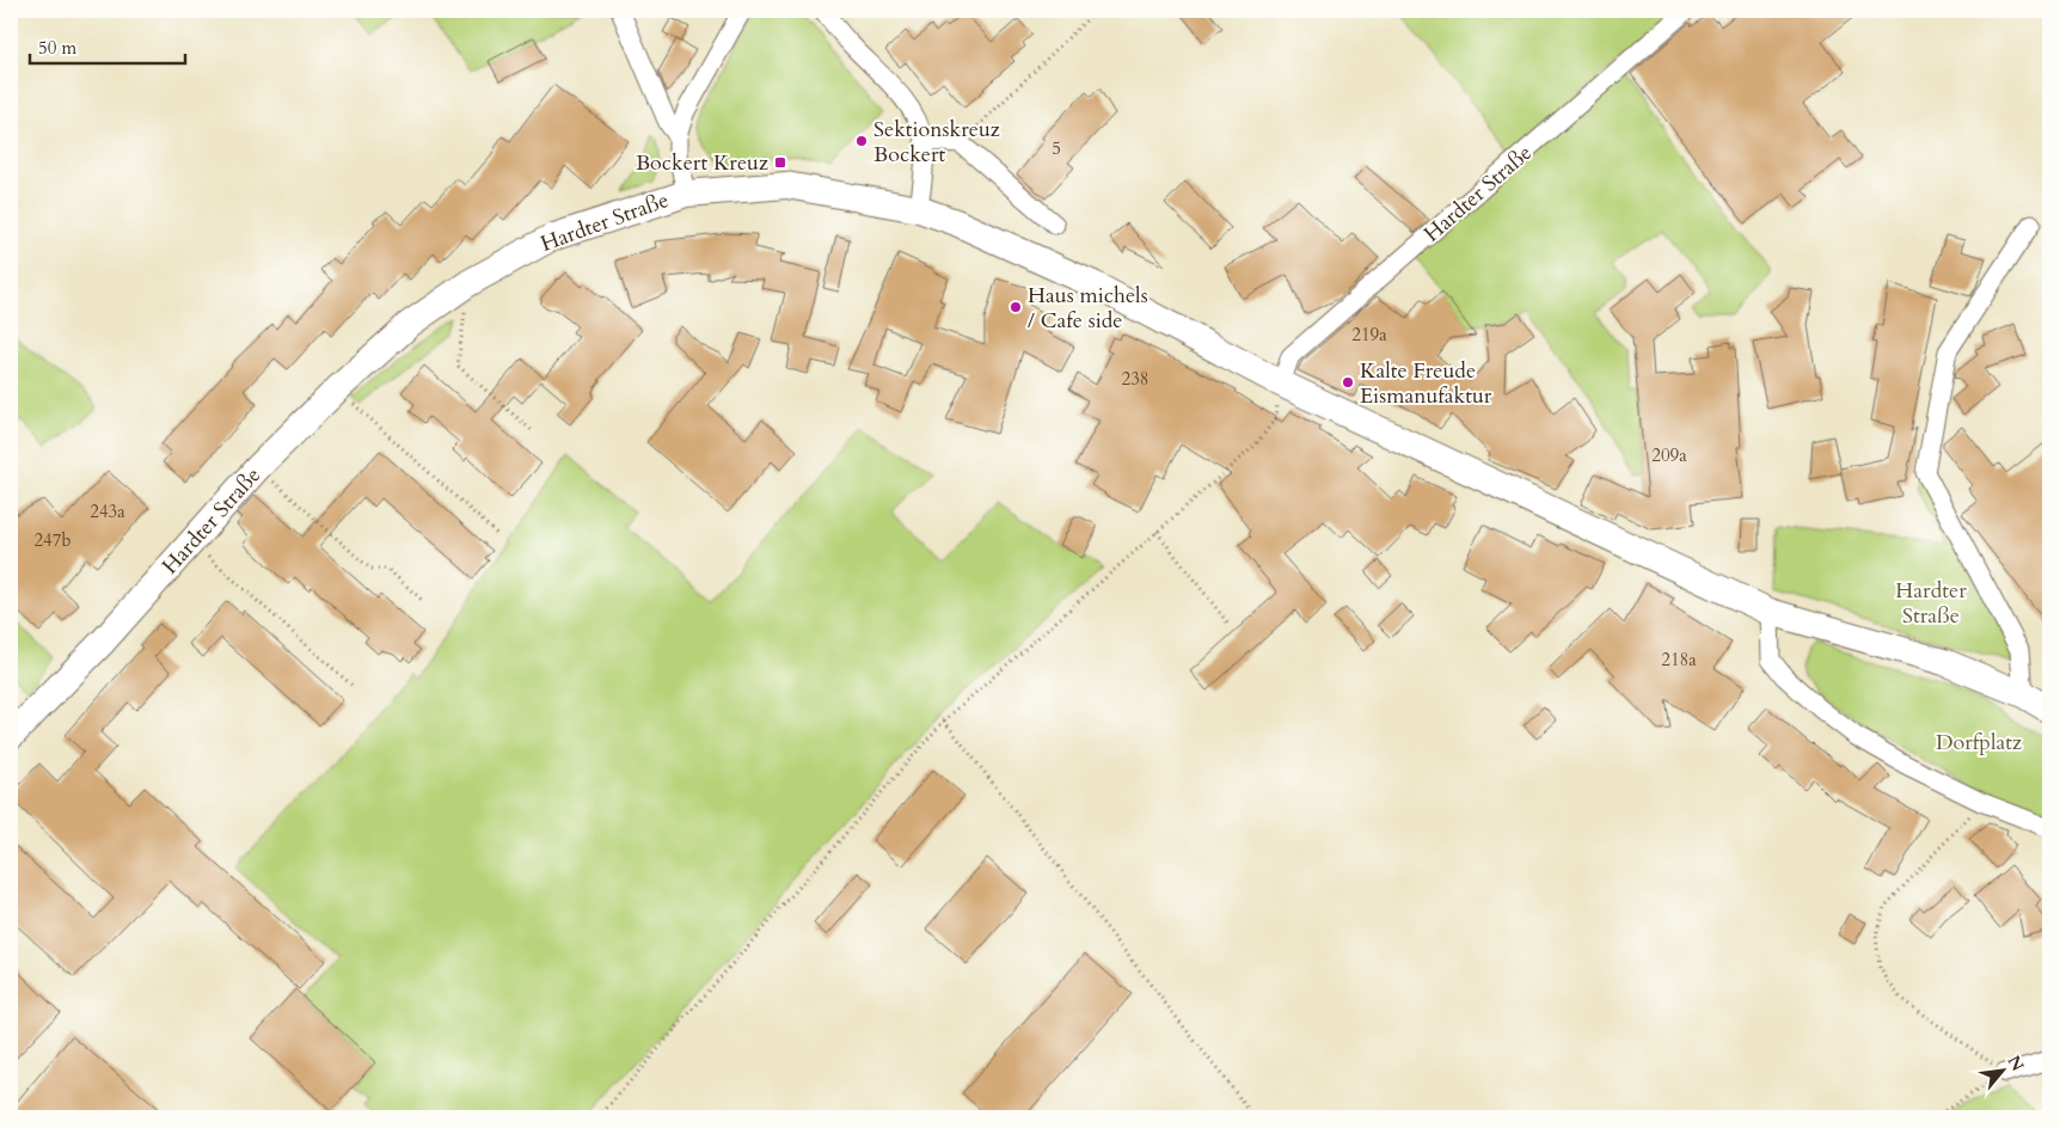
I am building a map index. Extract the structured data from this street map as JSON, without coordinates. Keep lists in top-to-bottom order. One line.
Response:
{"streets":{"main road":["Hardter Straße"]},"parks":["Hardter Straße","Dorfplatz"],"places":{"other":["Sektionskreuz Bockert","Haus michels / Cafe side","Kalte Freude Eismanufaktur"],"transit":["Bockert Kreuz"]},"house_numbers":["5","219a","238","209a","243a","247b","218a"],"scale_bar":"50 m","north":"top right"}
